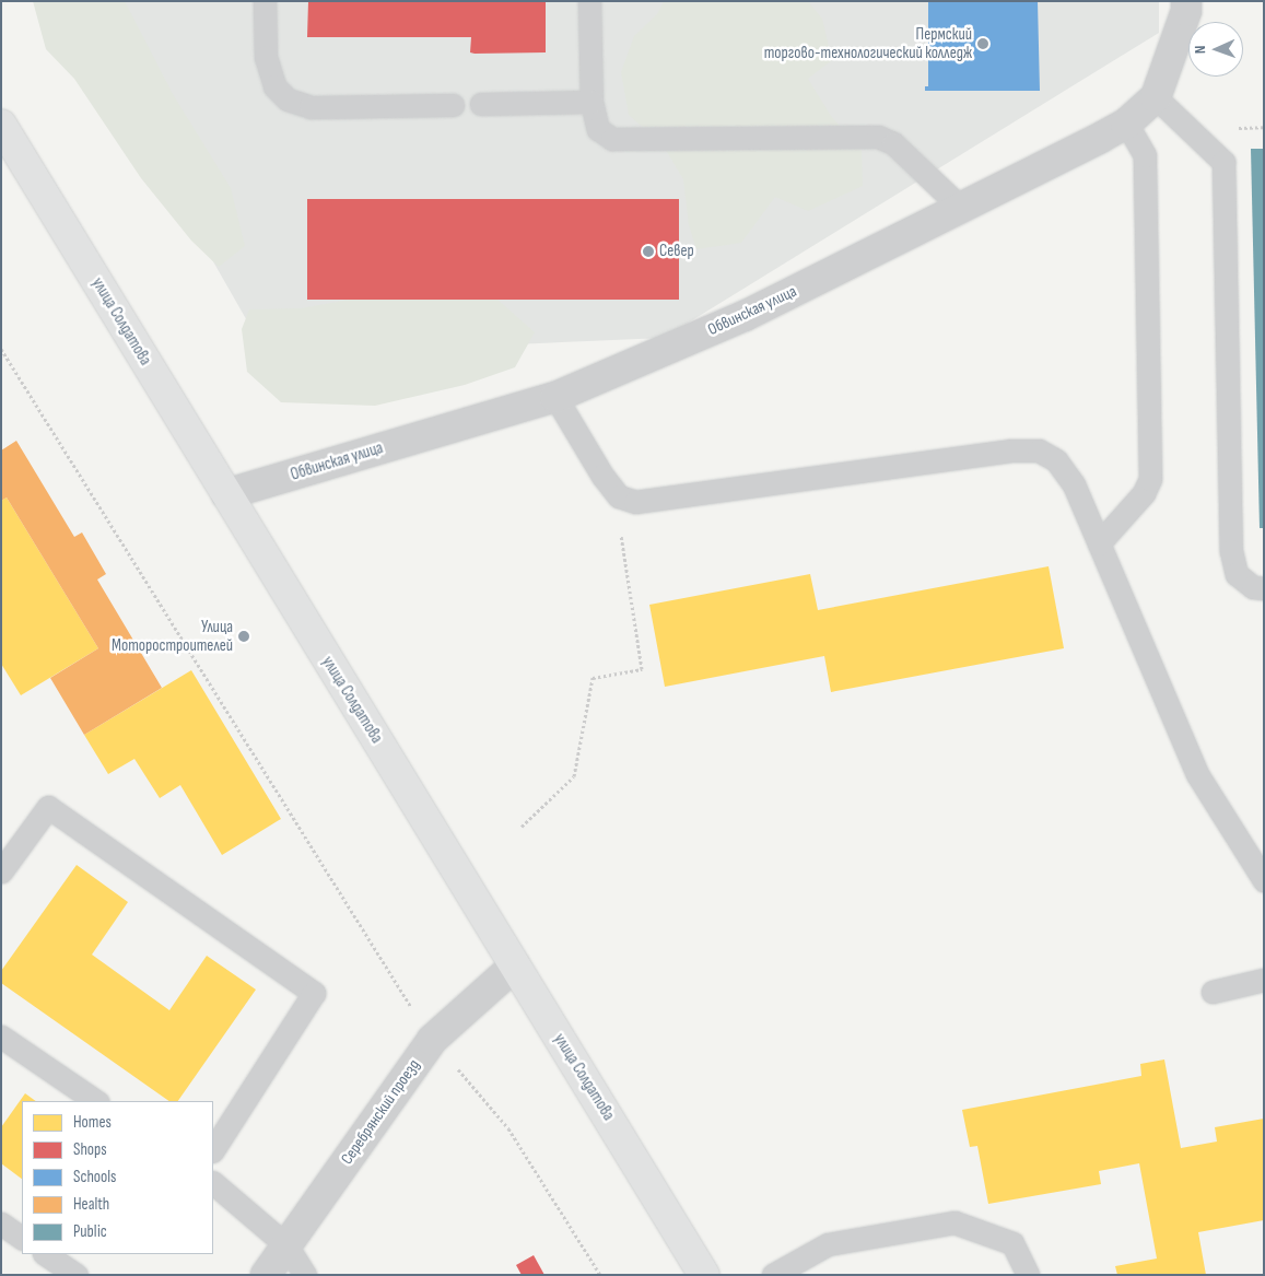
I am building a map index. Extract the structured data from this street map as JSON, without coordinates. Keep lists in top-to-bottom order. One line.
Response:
{"streets":{"main road":["улица Солдатова"],"street":["Обвинская улица","Серебрянский проезд"]},"crossings":[["Обвинская улица","улица Солдатова"],["улица Солдатова","Серебрянский проезд"]],"places":["Пермский торгово-технологический колледж","Север","Улица Моторостроителей"],"legend":["Homes","Shops","Schools","Health","Public"],"north":"left"}
